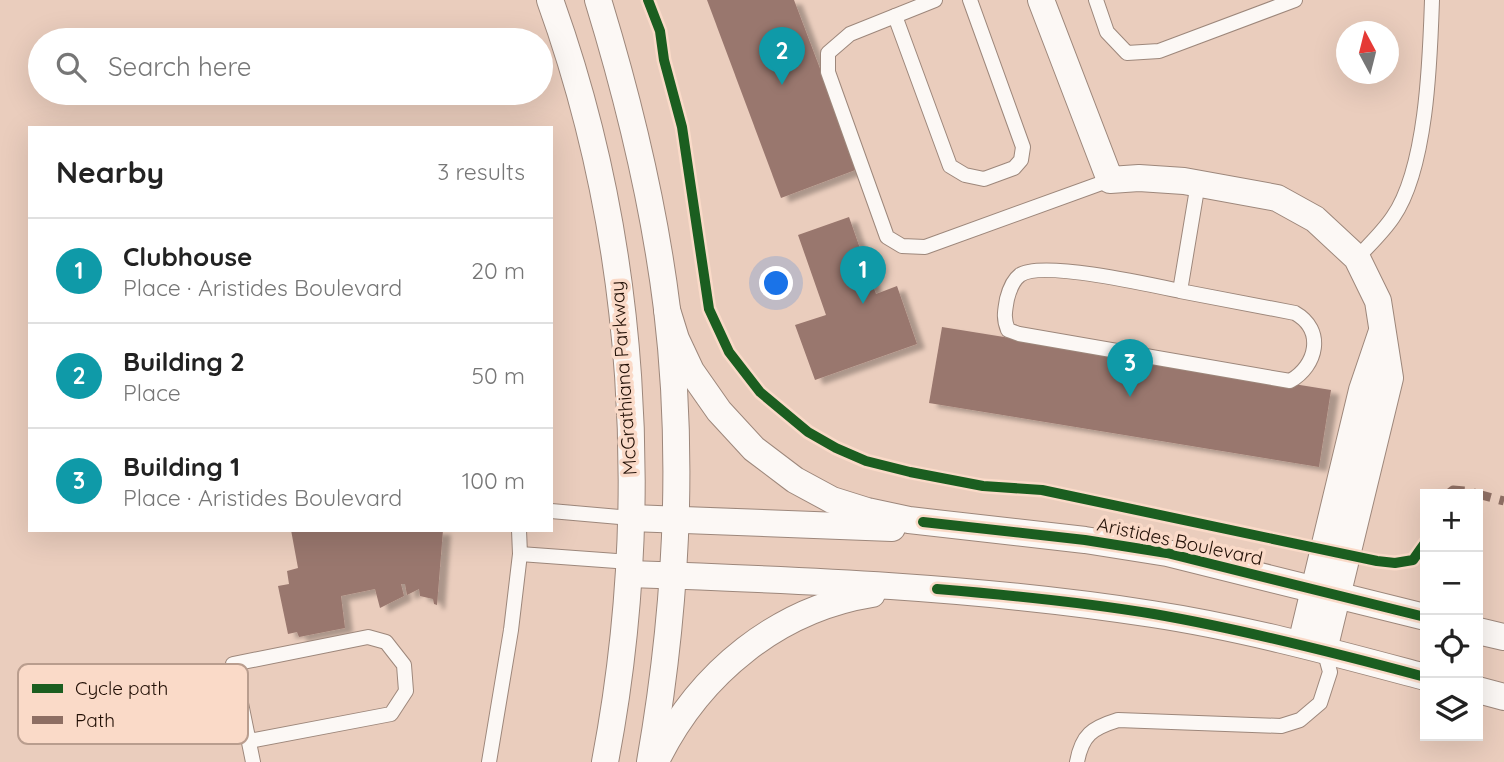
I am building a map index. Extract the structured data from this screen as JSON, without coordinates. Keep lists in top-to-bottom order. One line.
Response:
{"streets":{"street":["McGrathiana Parkway","Aristides Boulevard"]},"crossings":[["McGrathiana Parkway","Aristides Boulevard"]],"legend":["Cycle path","Path"],"north":"top","page":{"pins":["2","1","3"],"search":"Search here","heading":["Nearby","3 results"],"list":[{"mark":"1","name":"Clubhouse","note":"Place · Aristides Boulevard","value":"20 m"},{"mark":"2","name":"Building 2","note":"Place","value":"50 m"},{"mark":"3","name":"Building 1","note":"Place · Aristides Boulevard","value":"100 m"}],"map_buttons":["+","−"]}}
